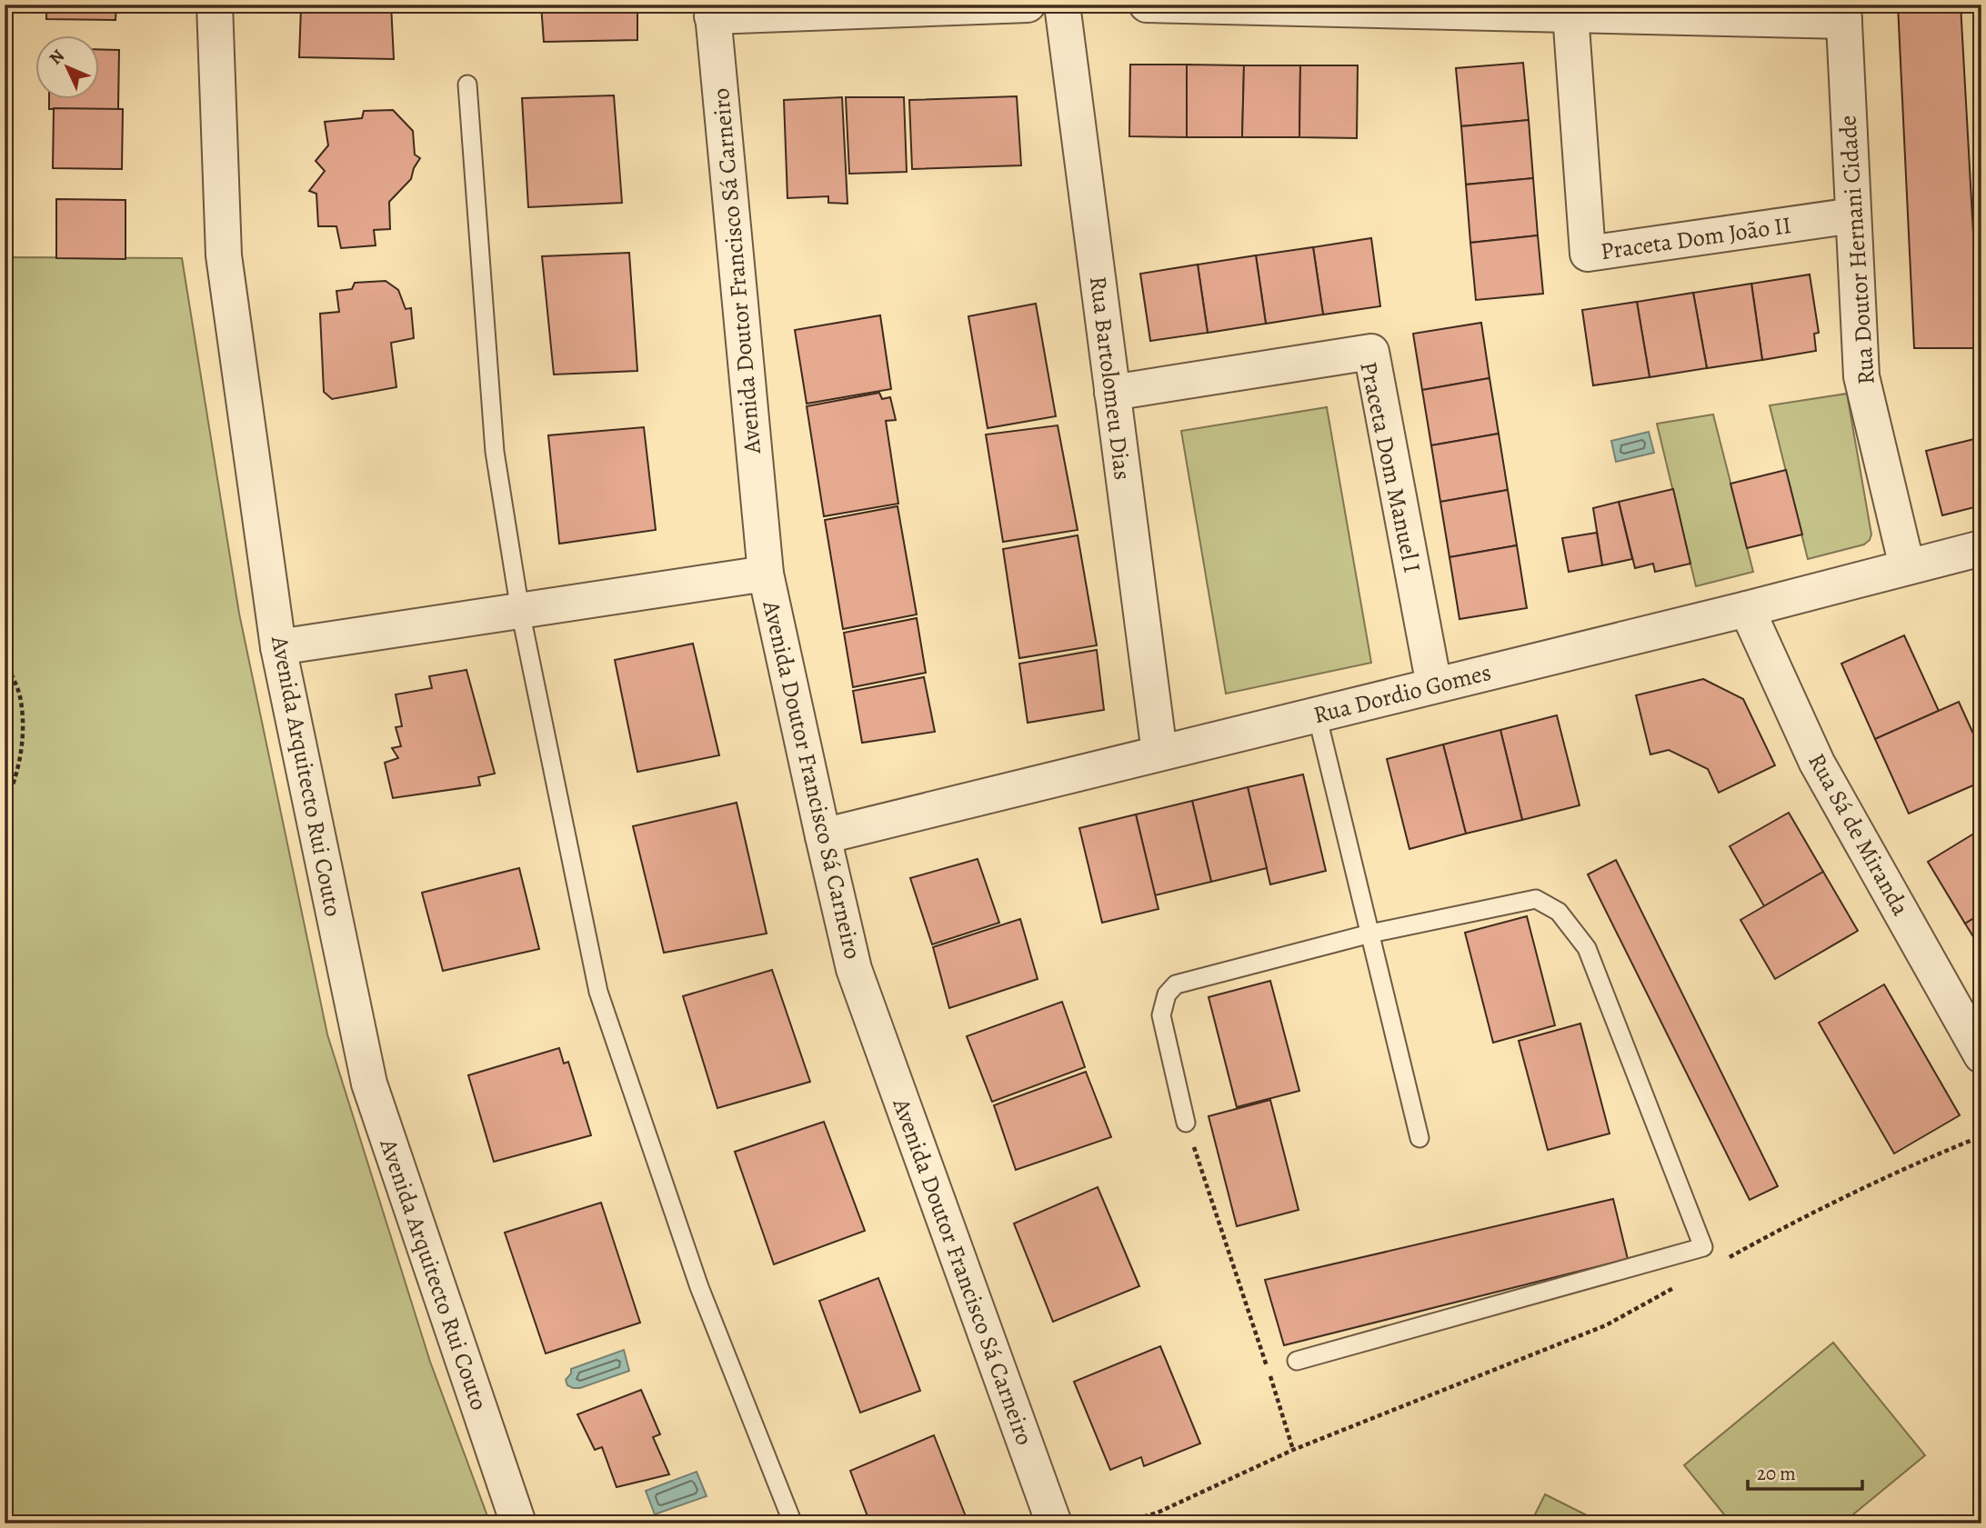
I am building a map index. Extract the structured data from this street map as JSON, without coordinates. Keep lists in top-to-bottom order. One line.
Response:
{"streets":{"street":["Praceta Dom João II","Rua Doutor Hernani Cidade","Avenida Doutor Francisco Sá Carneiro","Rua Bartolomeu Dias","Praceta Dom Manuel I","Rua Dordio Gomes","Avenida Arquitecto Rui Couto","Rua Sá de Miranda"]},"crossings":[["Praceta Dom João II","Rua Doutor Hernani Cidade"],["Rua Doutor Hernani Cidade","Rua Dordio Gomes"],["Avenida Doutor Francisco Sá Carneiro","Rua Dordio Gomes"],["Rua Bartolomeu Dias","Praceta Dom Manuel I"],["Rua Bartolomeu Dias","Rua Dordio Gomes"],["Praceta Dom Manuel I","Rua Dordio Gomes"],["Rua Dordio Gomes","Rua Sá de Miranda"]],"scale_bar":"20 m","north":"top left"}
